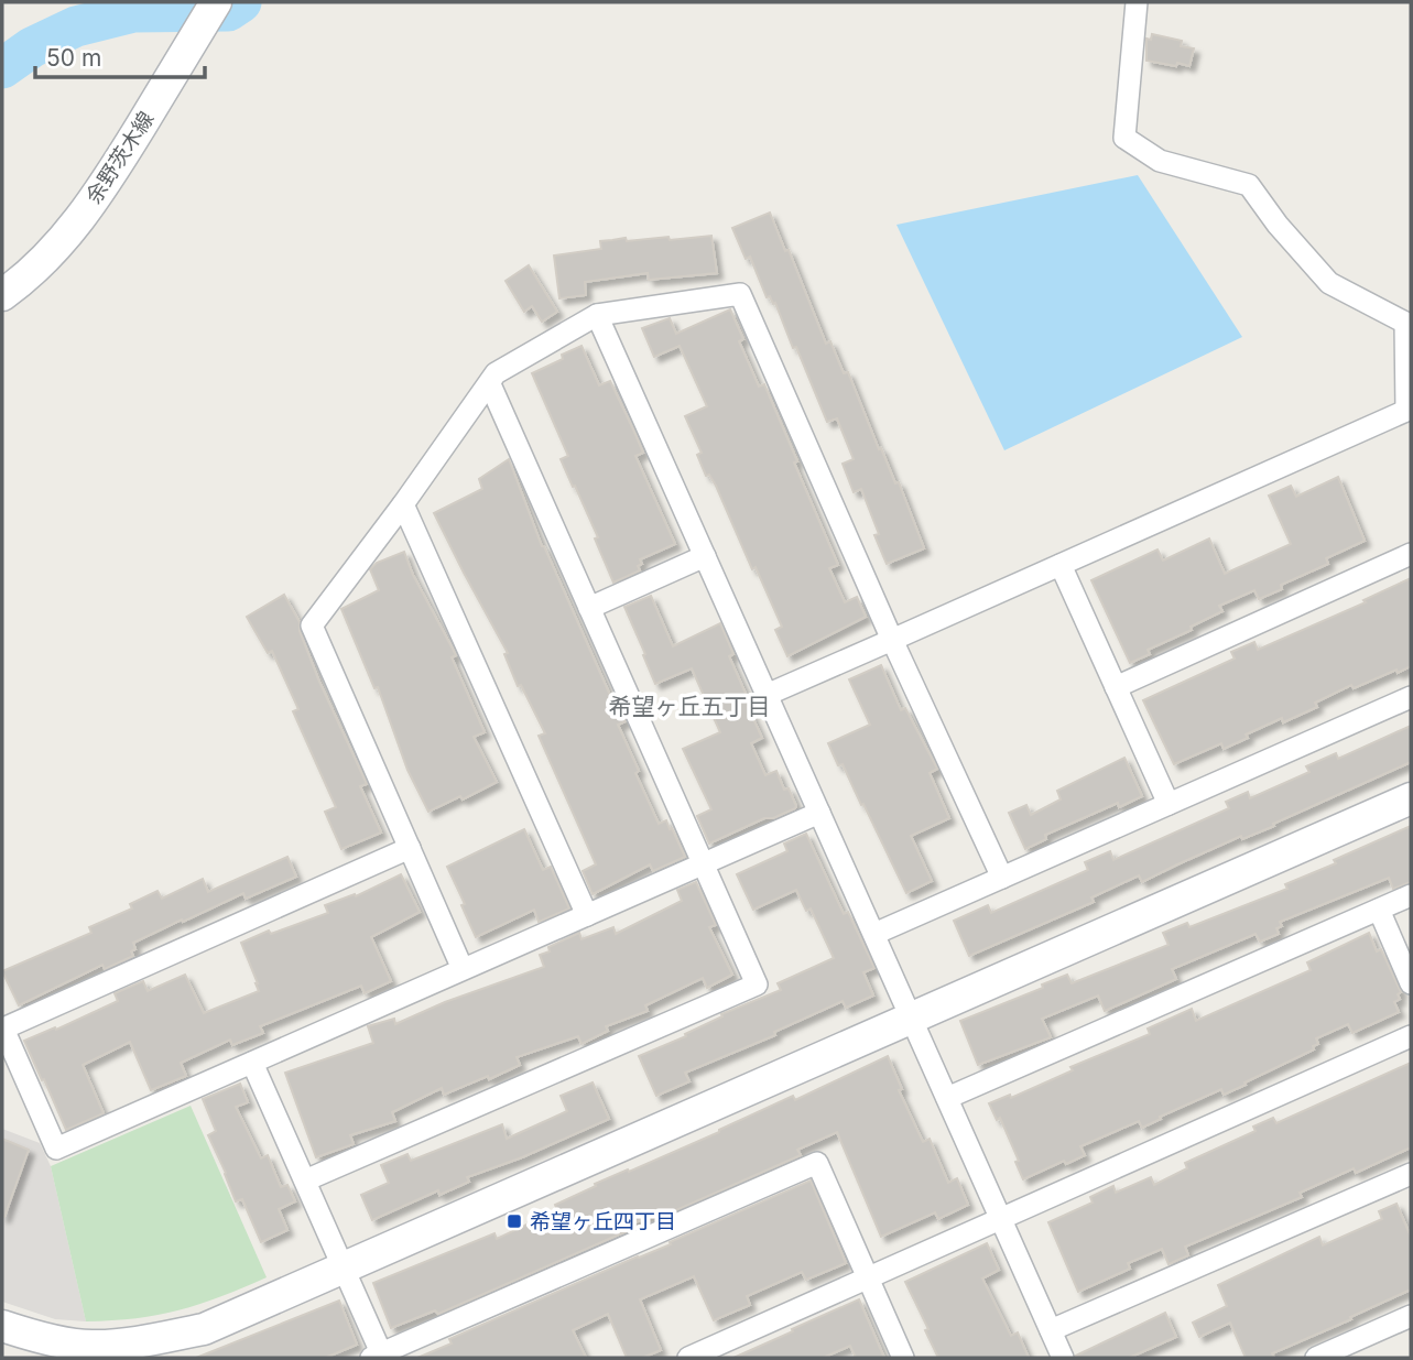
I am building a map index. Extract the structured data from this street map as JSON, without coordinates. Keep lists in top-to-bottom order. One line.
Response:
{"streets":{"street":["余野茨木線"]},"districts":["希望ヶ丘五丁目"],"places":{"transit":["希望ヶ丘四丁目"]},"scale_bar":"50 m"}
